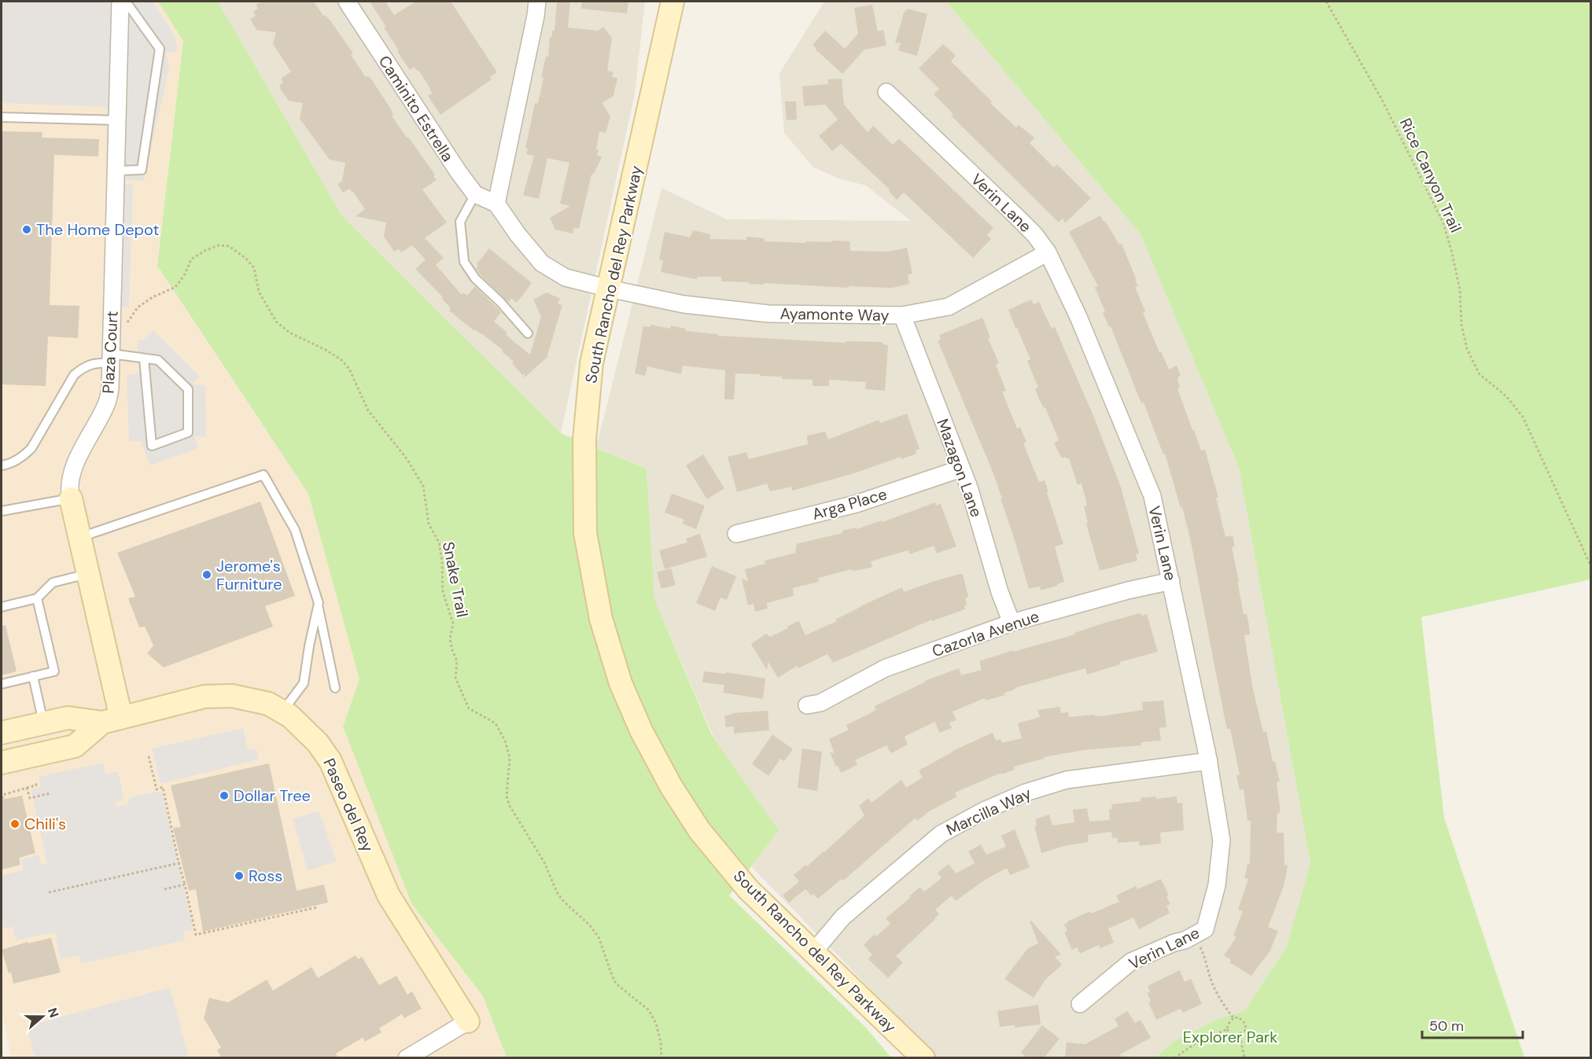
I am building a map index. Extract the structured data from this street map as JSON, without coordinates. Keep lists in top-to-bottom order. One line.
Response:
{"streets":{"street":["Caminito Estrella","Verin Lane","South Rancho del Rey Parkway","Ayamonte Way","Plaza Court","Mazagon Lane","Arga Place","Cazorla Avenue","Paseo del Rey","Marcilla Way"],"path":["Rice Canyon Trail","Snake Trail"]},"crossings":[["Caminito Estrella","South Rancho del Rey Parkway"],["Caminito Estrella","Ayamonte Way"],["Verin Lane","Ayamonte Way"],["Verin Lane","Cazorla Avenue"],["Verin Lane","Marcilla Way"],["South Rancho del Rey Parkway","Ayamonte Way"],["South Rancho del Rey Parkway","Marcilla Way"],["Ayamonte Way","Mazagon Lane"],["Plaza Court","Snake Trail"],["Plaza Court","Paseo del Rey"],["Mazagon Lane","Arga Place"],["Mazagon Lane","Cazorla Avenue"]],"parks":["Explorer Park"],"places":["The Home Depot","Jerome's Furniture","Dollar Tree","Chili's","Ross"],"scale_bar":"50 m","north":"right"}
